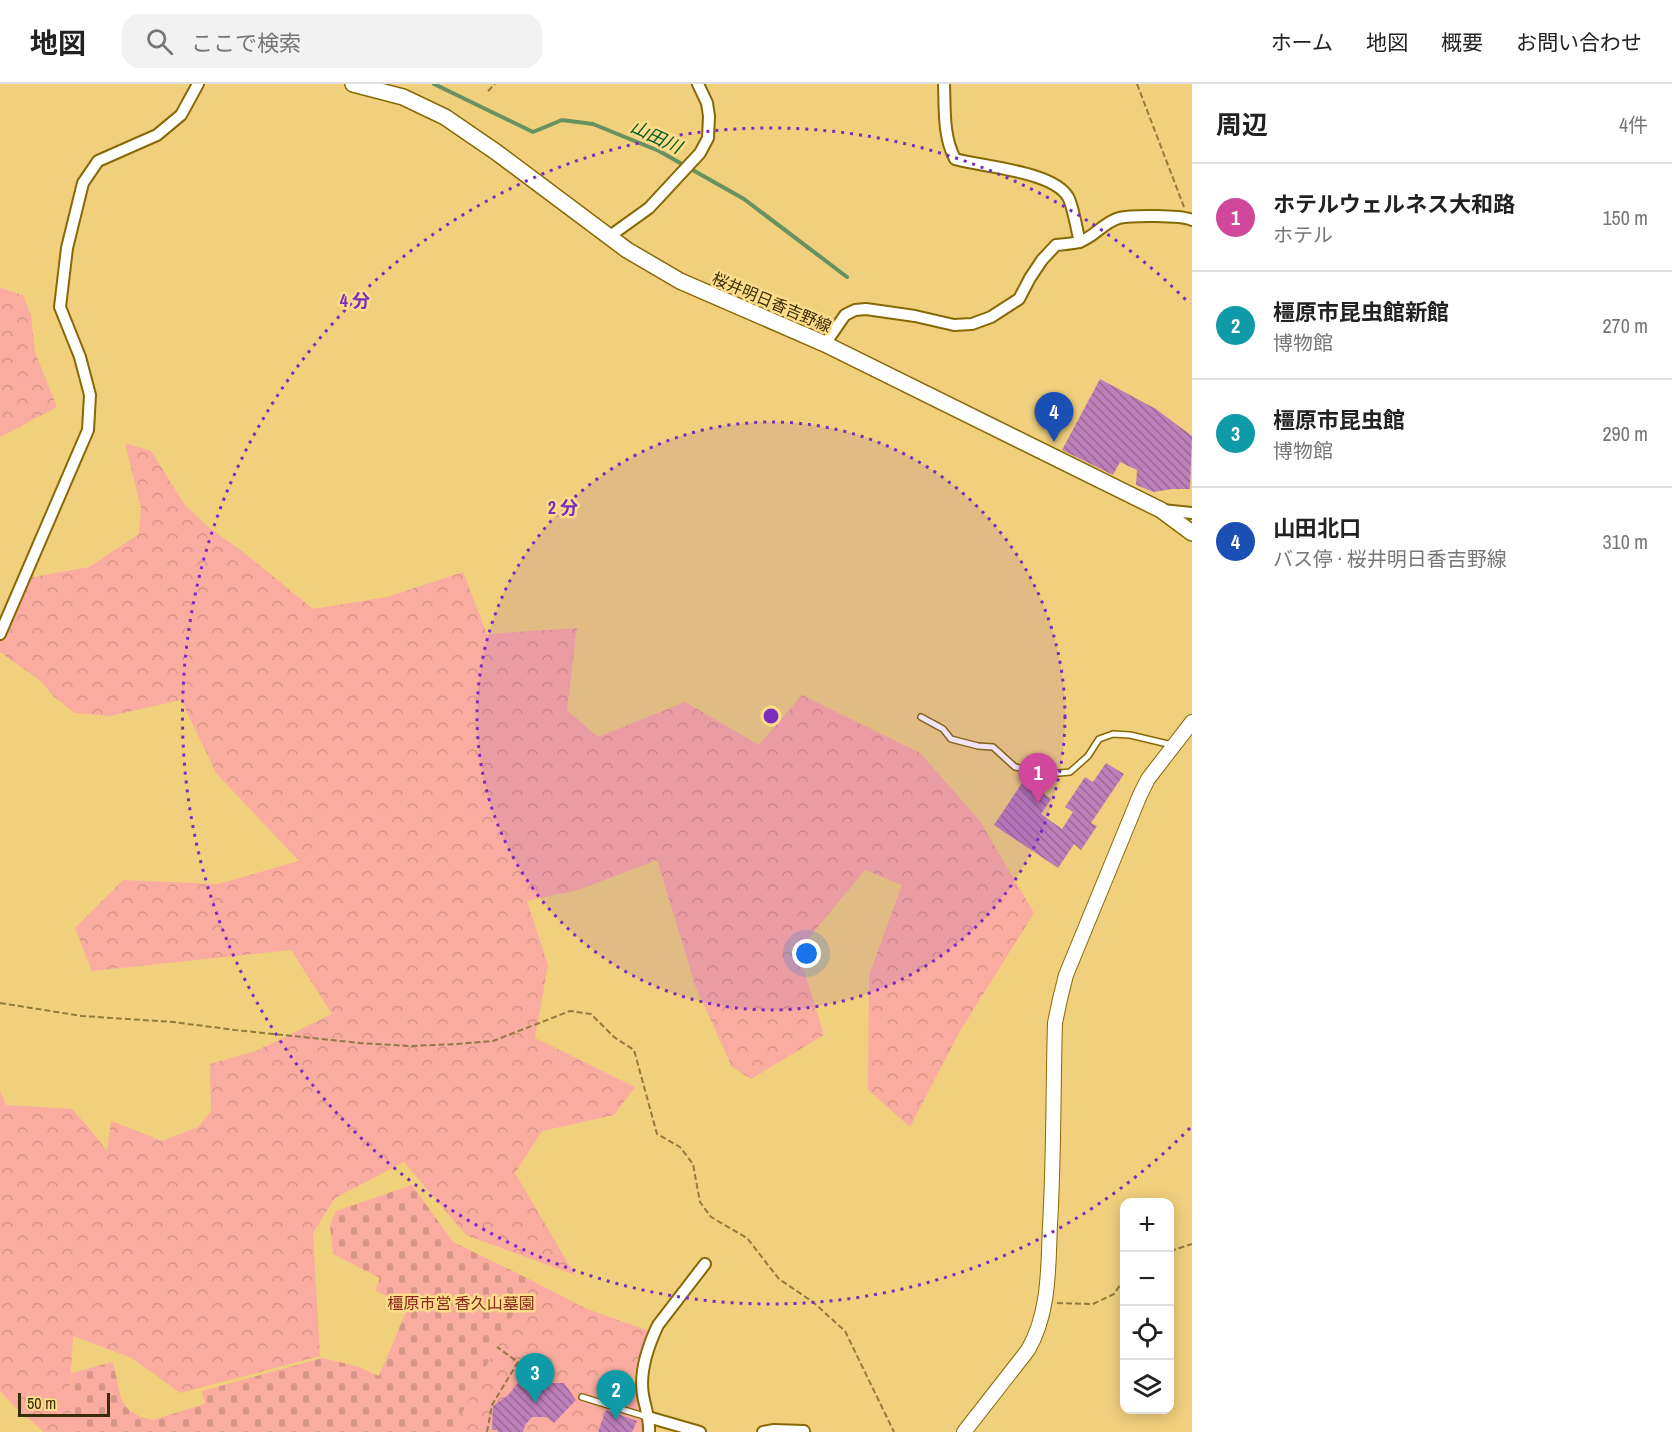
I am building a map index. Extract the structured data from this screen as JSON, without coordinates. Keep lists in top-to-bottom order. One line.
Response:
{"streets":{"main road":["桜井明日香吉野線"]},"water":["山田川"],"parks":["橿原市営 香久山墓園"],"scale_bar":"50 m","page":{"header":"地図","search":"ここで検索","nav":["ホーム","地図","概要","お問い合わせ"],"heading":["周辺","4件"],"list":[{"mark":"1","name":"ホテルウェルネス大和路","note":"ホテル","value":"150 m"},{"mark":"2","name":"橿原市昆虫館新館","note":"博物館","value":"270 m"},{"mark":"3","name":"橿原市昆虫館","note":"博物館","value":"290 m"},{"mark":"4","name":"山田北口","note":"バス停 · 桜井明日香吉野線","value":"310 m"}],"pins":["4","1","3","2"],"map_buttons":["+","−"],"scale":"50 m"},"rings":["4 分","2 分"]}
